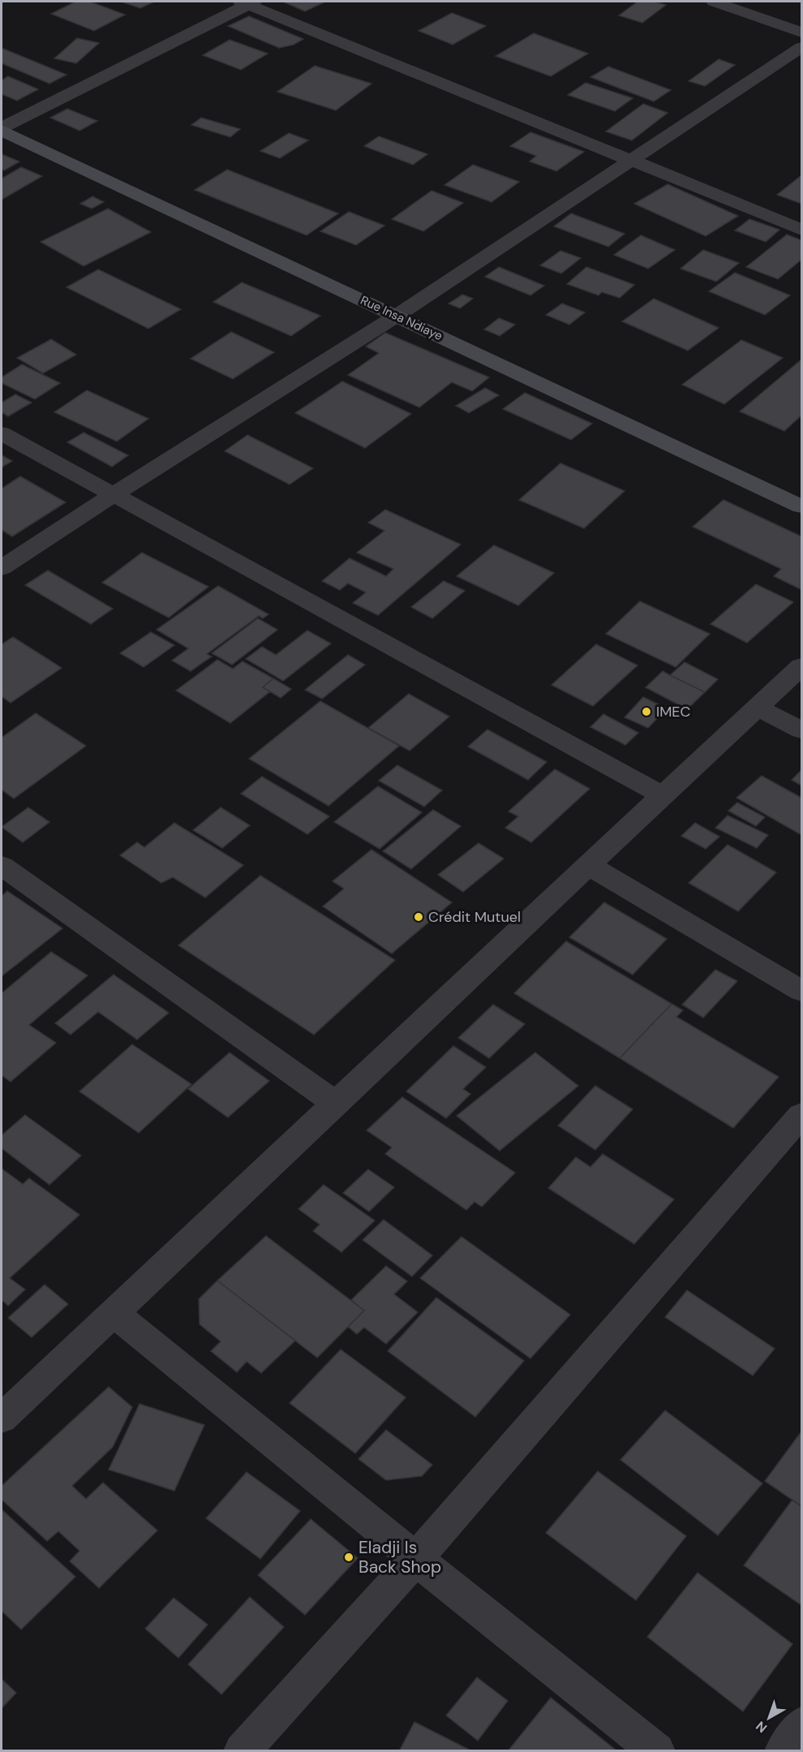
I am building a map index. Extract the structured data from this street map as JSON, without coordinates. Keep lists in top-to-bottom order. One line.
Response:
{"streets":{"main road":["Rue Insa Ndiaye"]},"places":["IMEC","Crédit Mutuel","Eladji Is Back Shop"],"north":"bottom left"}
